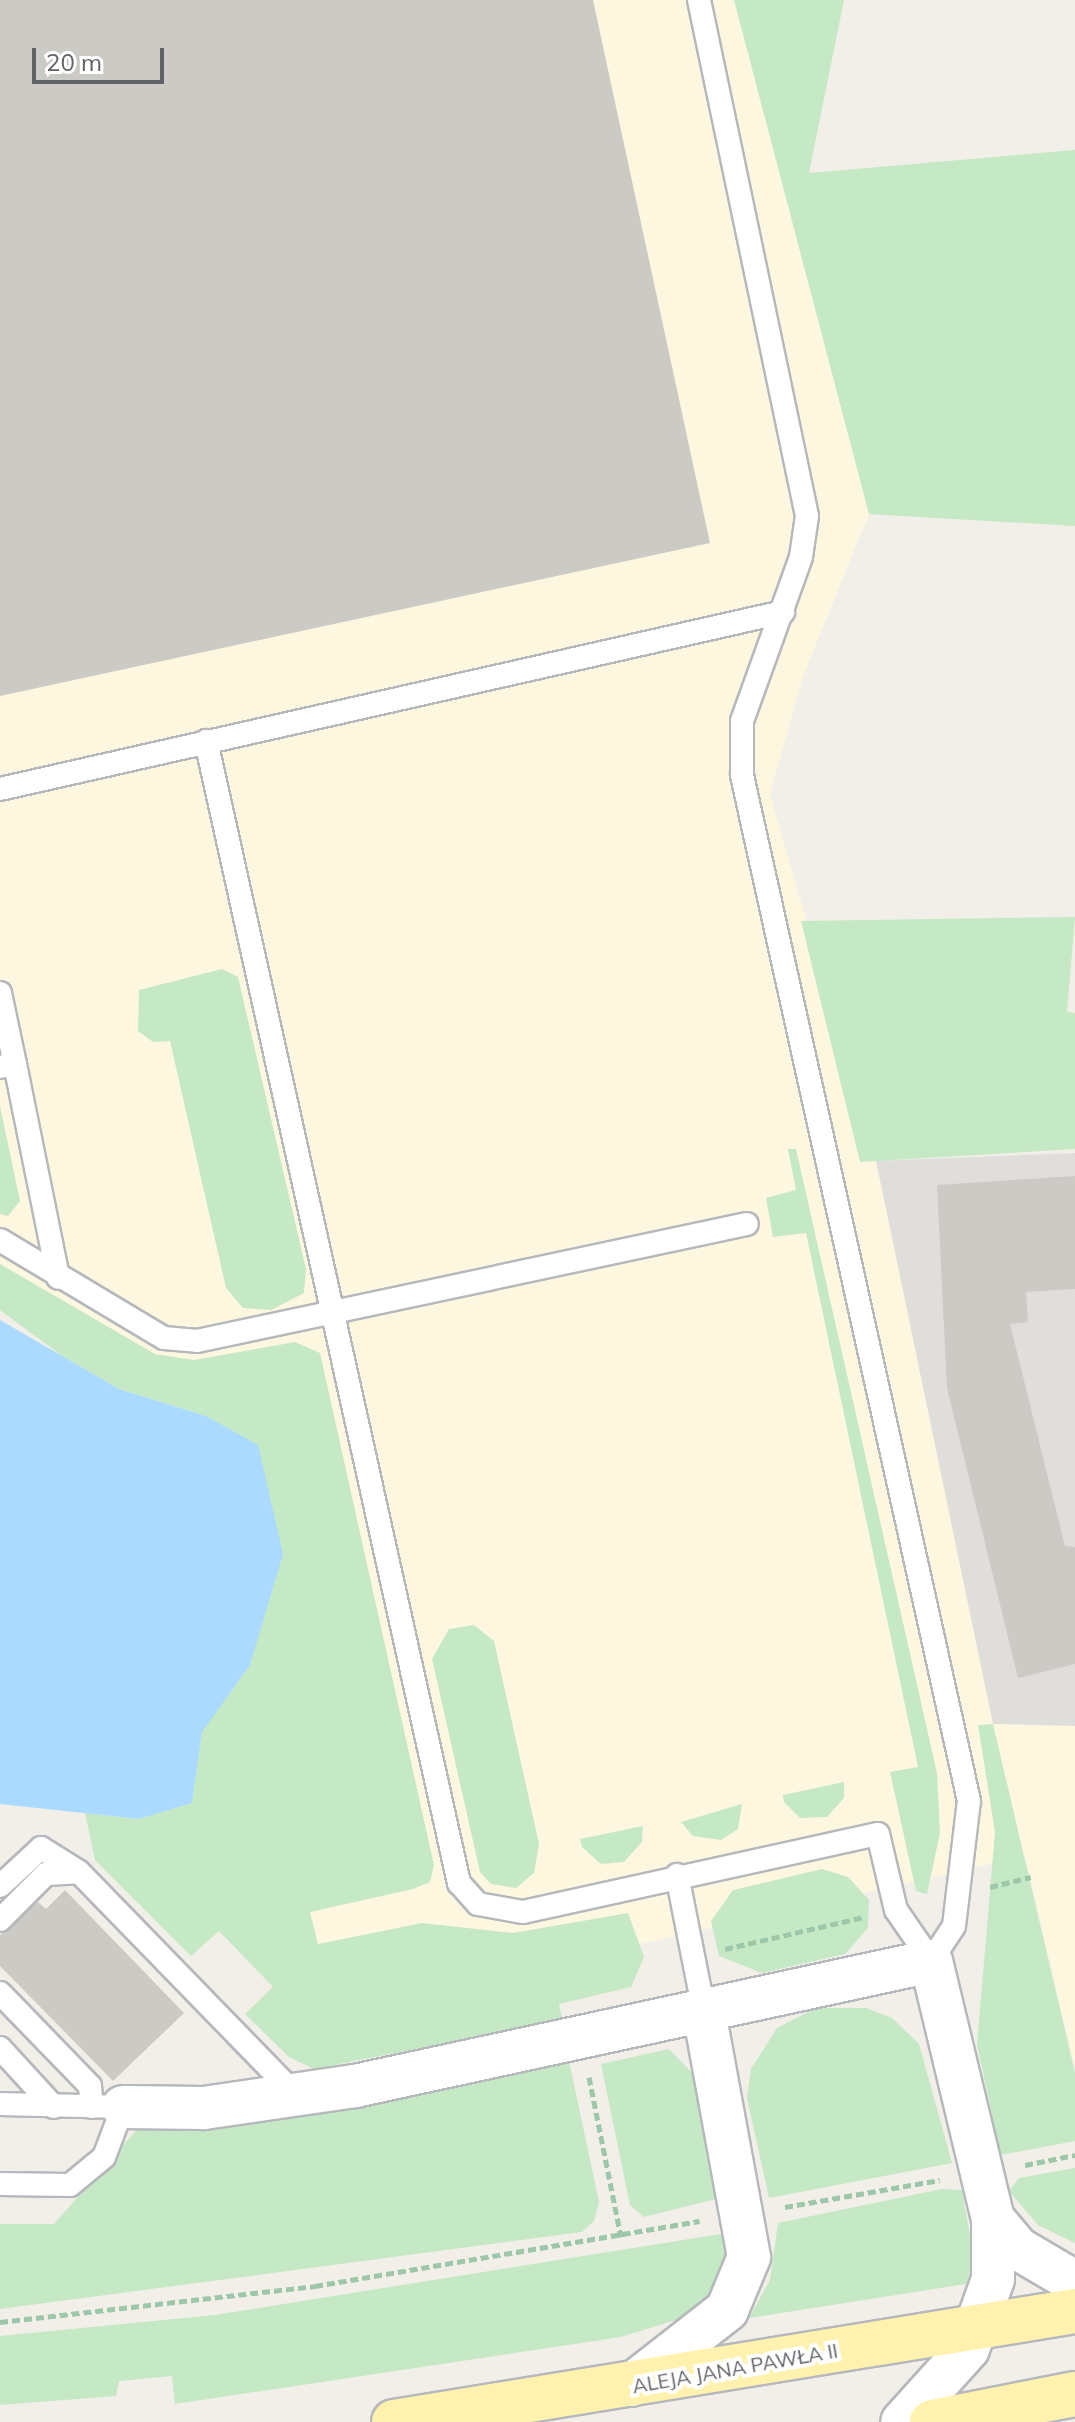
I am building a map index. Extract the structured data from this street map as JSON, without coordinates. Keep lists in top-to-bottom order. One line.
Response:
{"streets":{"main road":["ALEJA JANA PAWŁA II"]},"scale_bar":"20 m"}
